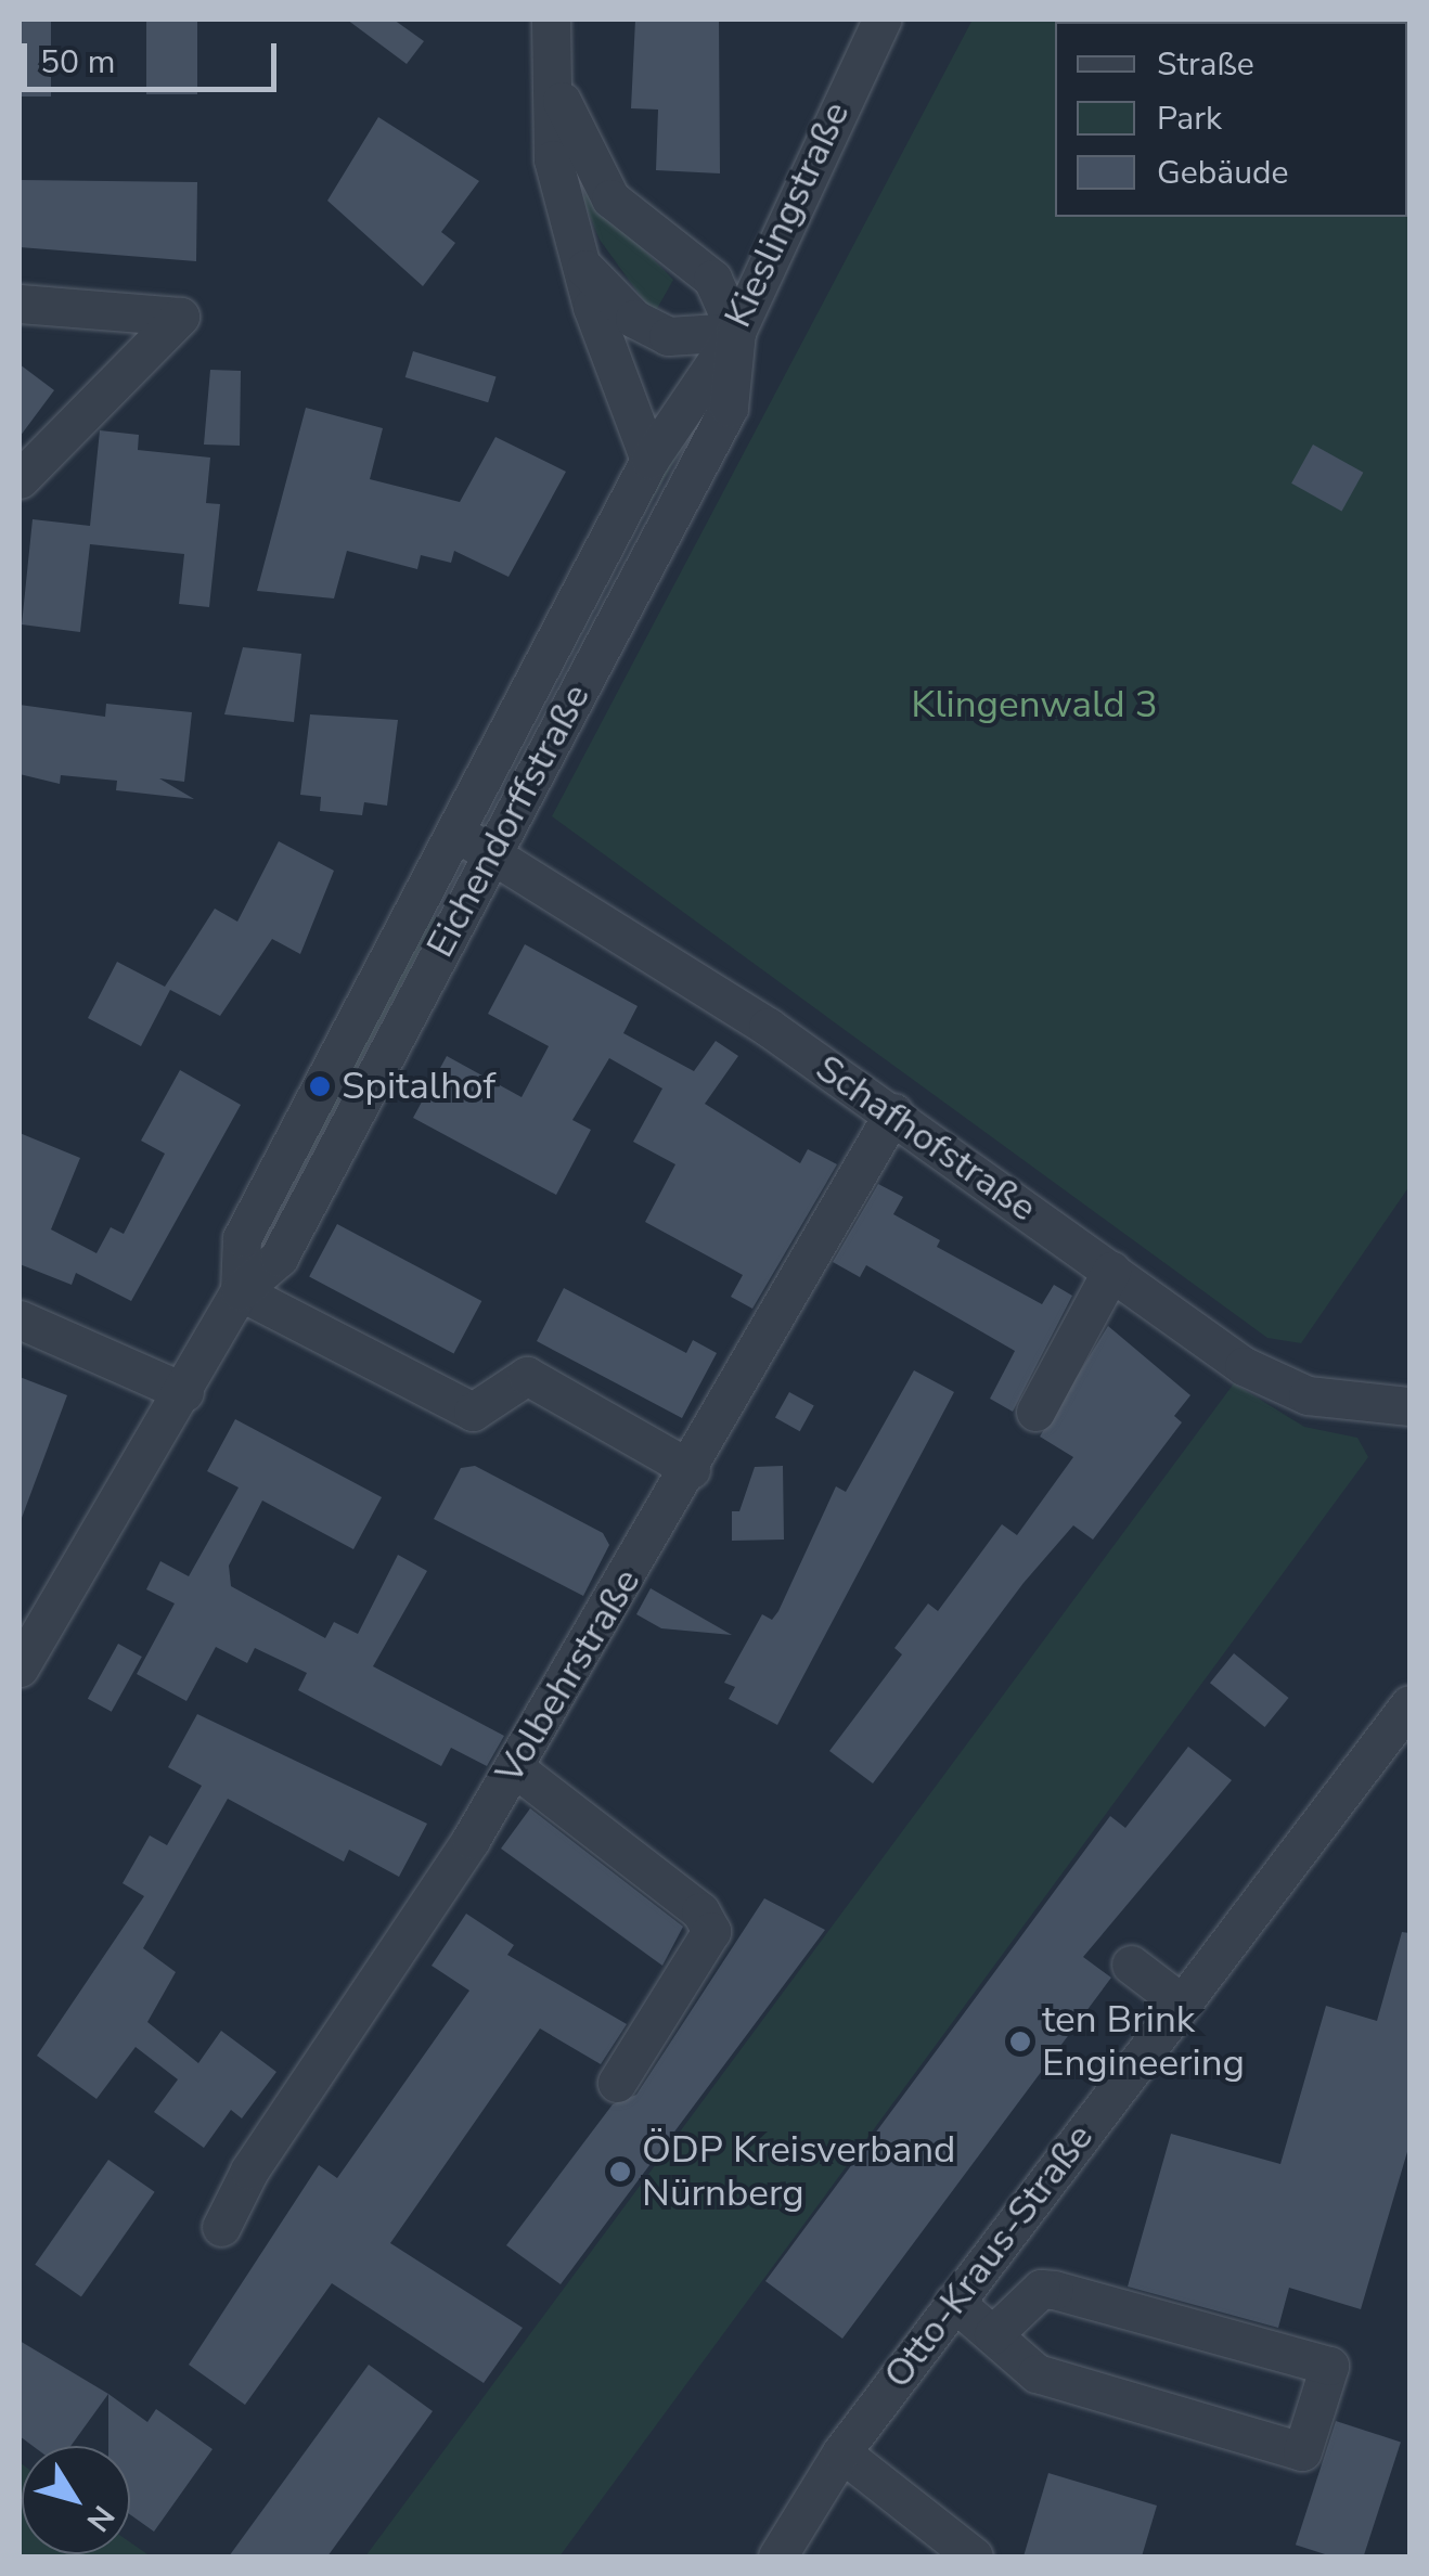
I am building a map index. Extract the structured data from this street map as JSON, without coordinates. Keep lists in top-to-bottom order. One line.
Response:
{"streets":{"street":["Kieslingstraße","Eichendorffstraße","Schafhofstraße","Volbehrstraße","Otto-Kraus-Straße"]},"crossings":[["Kieslingstraße","Eichendorffstraße"],["Eichendorffstraße","Schafhofstraße"],["Schafhofstraße","Volbehrstraße"]],"parks":["Klingenwald 3"],"places":["Spitalhof","ten Brink Engineering","ÖDP Kreisverband Nürnberg"],"legend":["Straße","Park","Gebäude"],"scale_bar":"50 m","north":"bottom right"}
